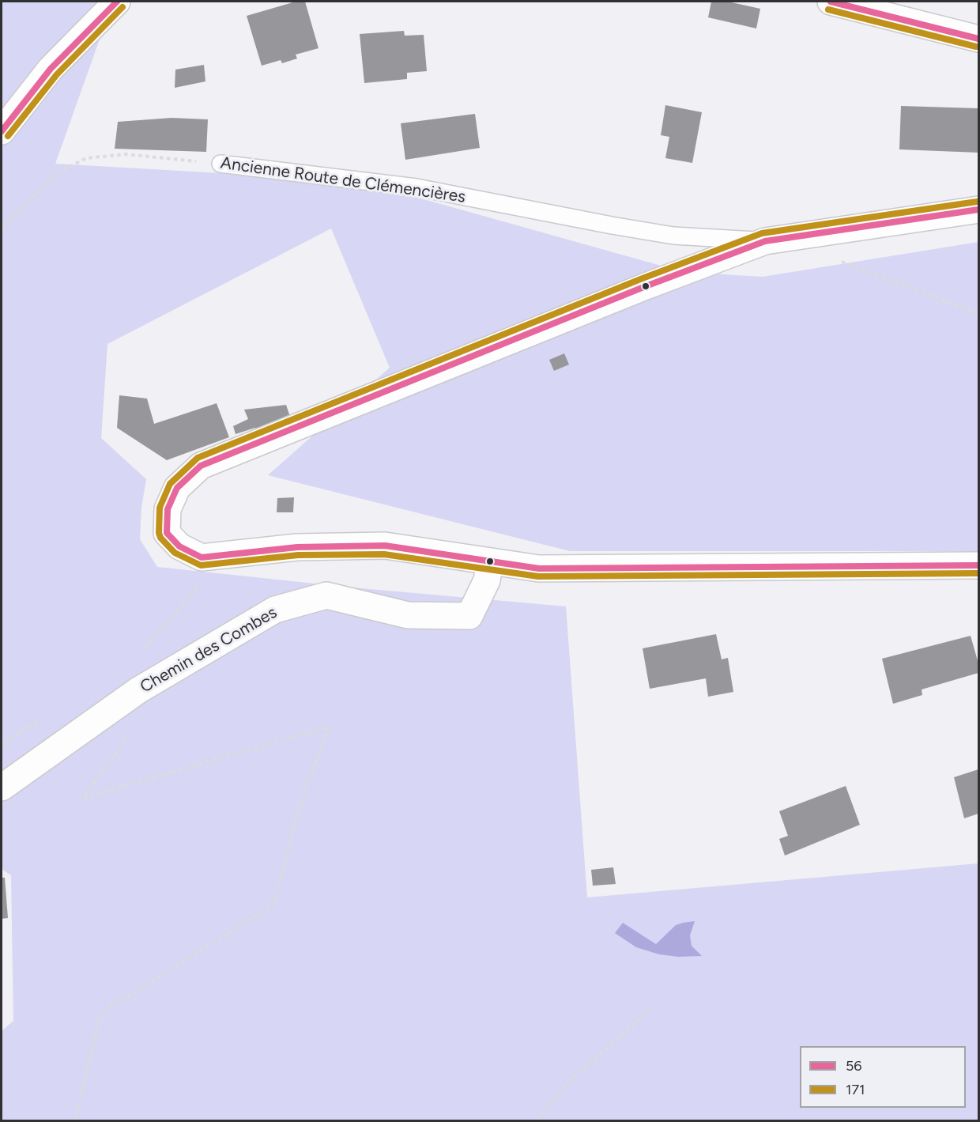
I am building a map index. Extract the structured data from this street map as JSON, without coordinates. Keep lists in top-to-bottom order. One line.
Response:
{"streets":{"street":["Chemin des Combes"],"lane":["Ancienne Route de Clémencières"]},"lines":["transit line 56","transit line 171"],"legend":["56","171"]}
